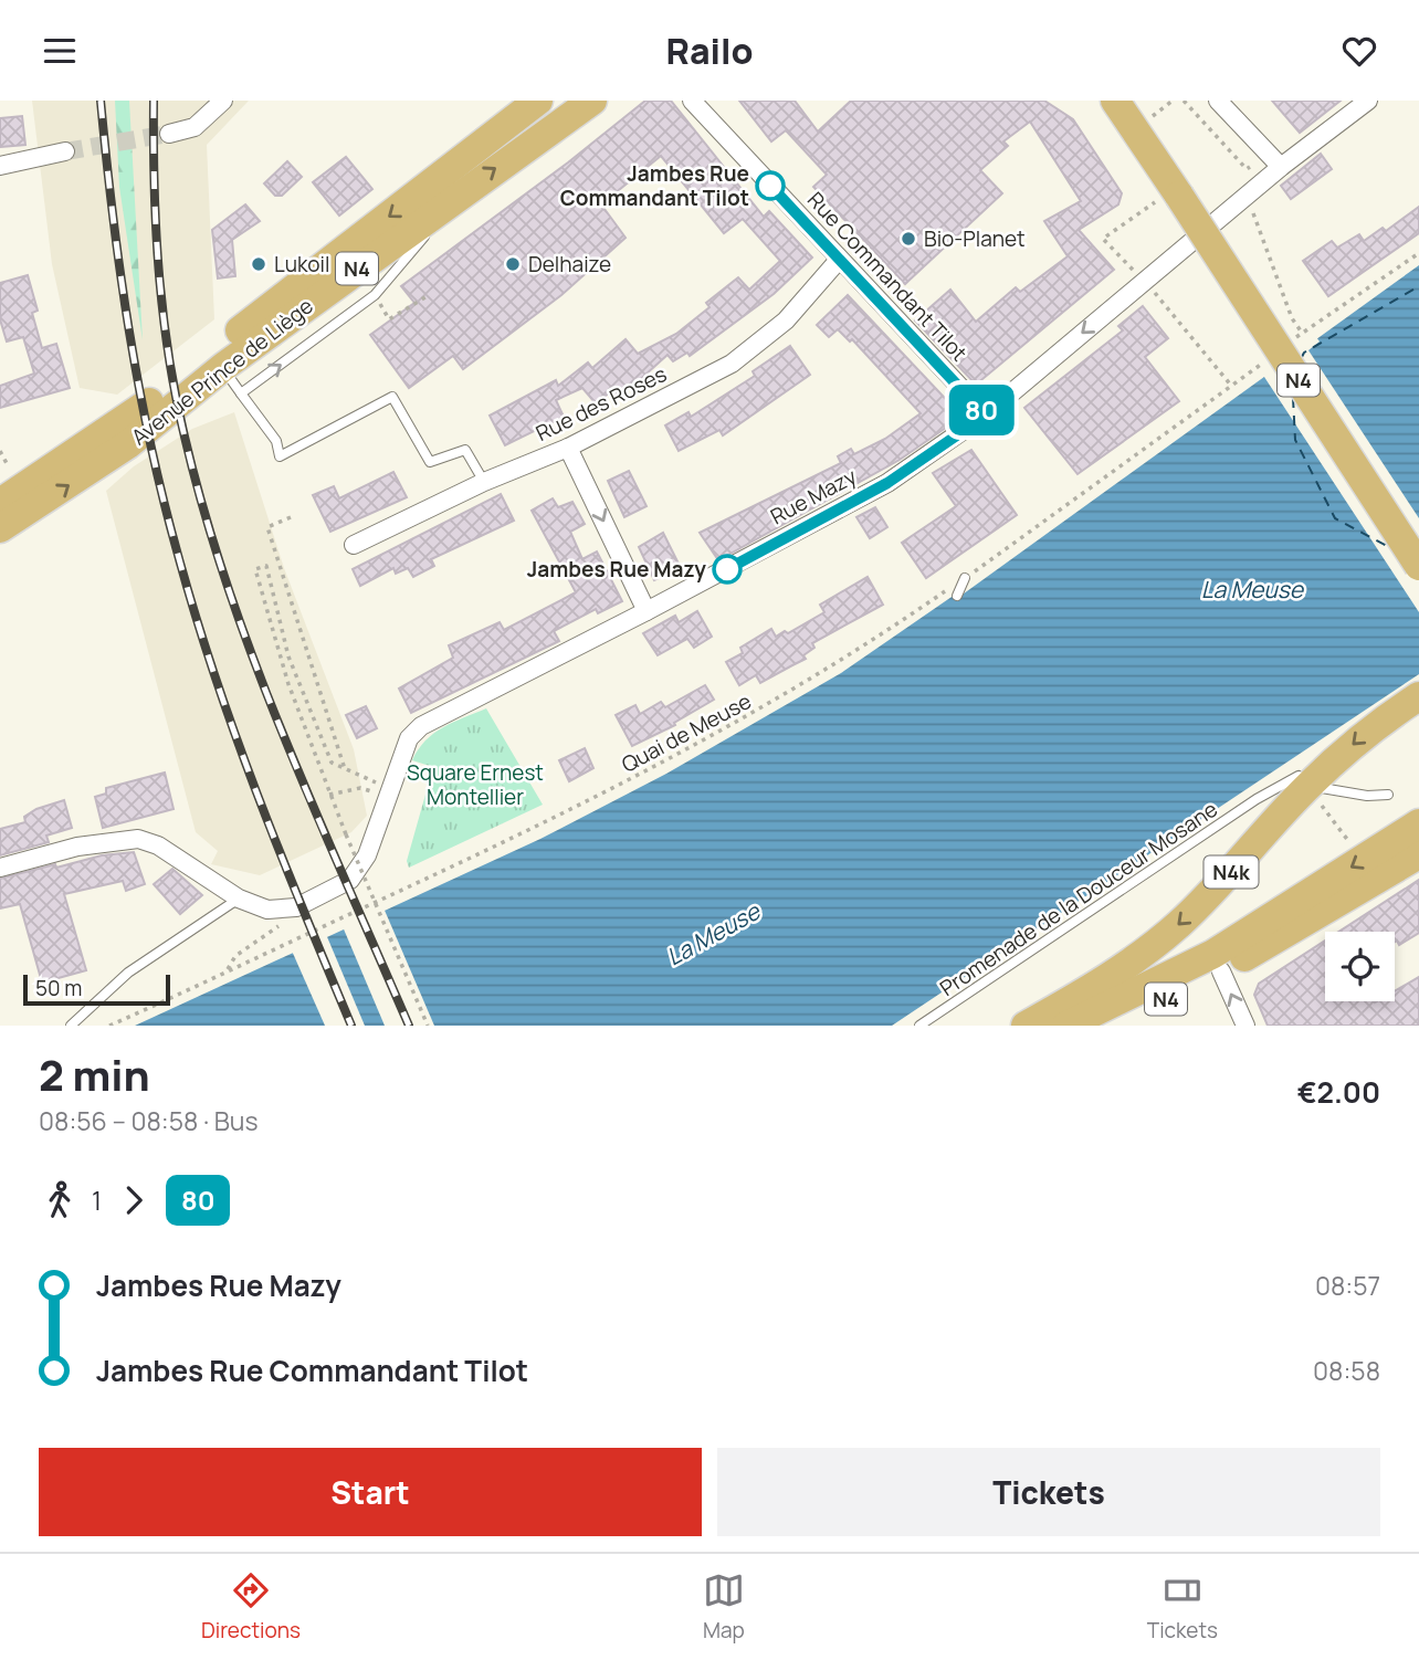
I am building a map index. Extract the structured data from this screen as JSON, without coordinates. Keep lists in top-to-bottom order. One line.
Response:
{"streets":{"main road":["N4","Avenue Prince de Liège","N4k"],"street":["Rue Commandant Tilot","Rue des Roses","Rue Mazy"],"lane":["Promenade de la Douceur Mosane"],"path":["Quai de Meuse"]},"crossings":[["Rue Commandant Tilot","Rue des Roses"],["Rue Commandant Tilot","Rue Mazy"],["Rue Mazy","Quai de Meuse"],["N4k","Promenade de la Douceur Mosane"]],"water":["La Meuse"],"parks":["Square Ernest Montellier"],"places":["Jambes Rue Commandant Tilot","Bio-Planet","Lukoil","Delhaize","Jambes Rue Mazy"],"lines":["bus line 80"],"scale_bar":"50 m","page":{"header":"Railo","on_map":"80","scale":"50 m","heading":["2 min","08:56 – 08:58 · Bus","€2.00"],"legs":["1","80"],"list":[{"name":"Jambes Rue Mazy","value":"08:57"},{"name":"Jambes Rue Commandant Tilot","value":"08:58"}],"buttons":["Start","Tickets"],"tabs":["Directions","Map","Tickets"]}}
